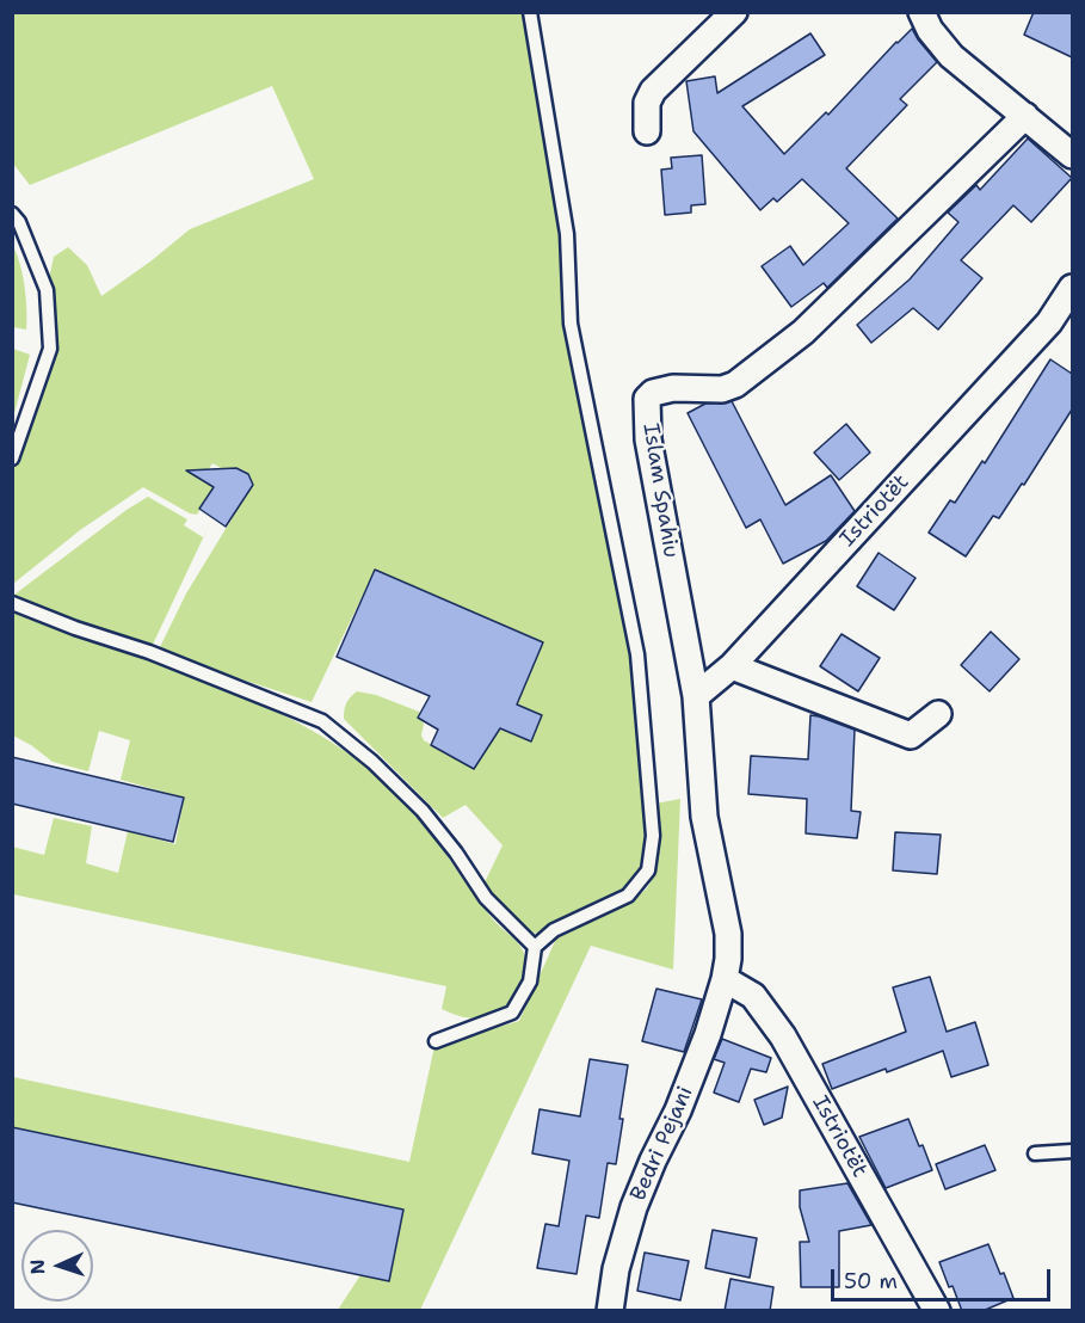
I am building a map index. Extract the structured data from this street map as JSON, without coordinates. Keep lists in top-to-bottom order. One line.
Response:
{"streets":{"street":["Islam Spahiu","Istriotët","Bedri Pejani"]},"crossings":[["Islam Spahiu","Istriotët"],["Islam Spahiu","Bedri Pejani"],["Istriotët","Bedri Pejani"]],"scale_bar":"50 m","north":"left"}
